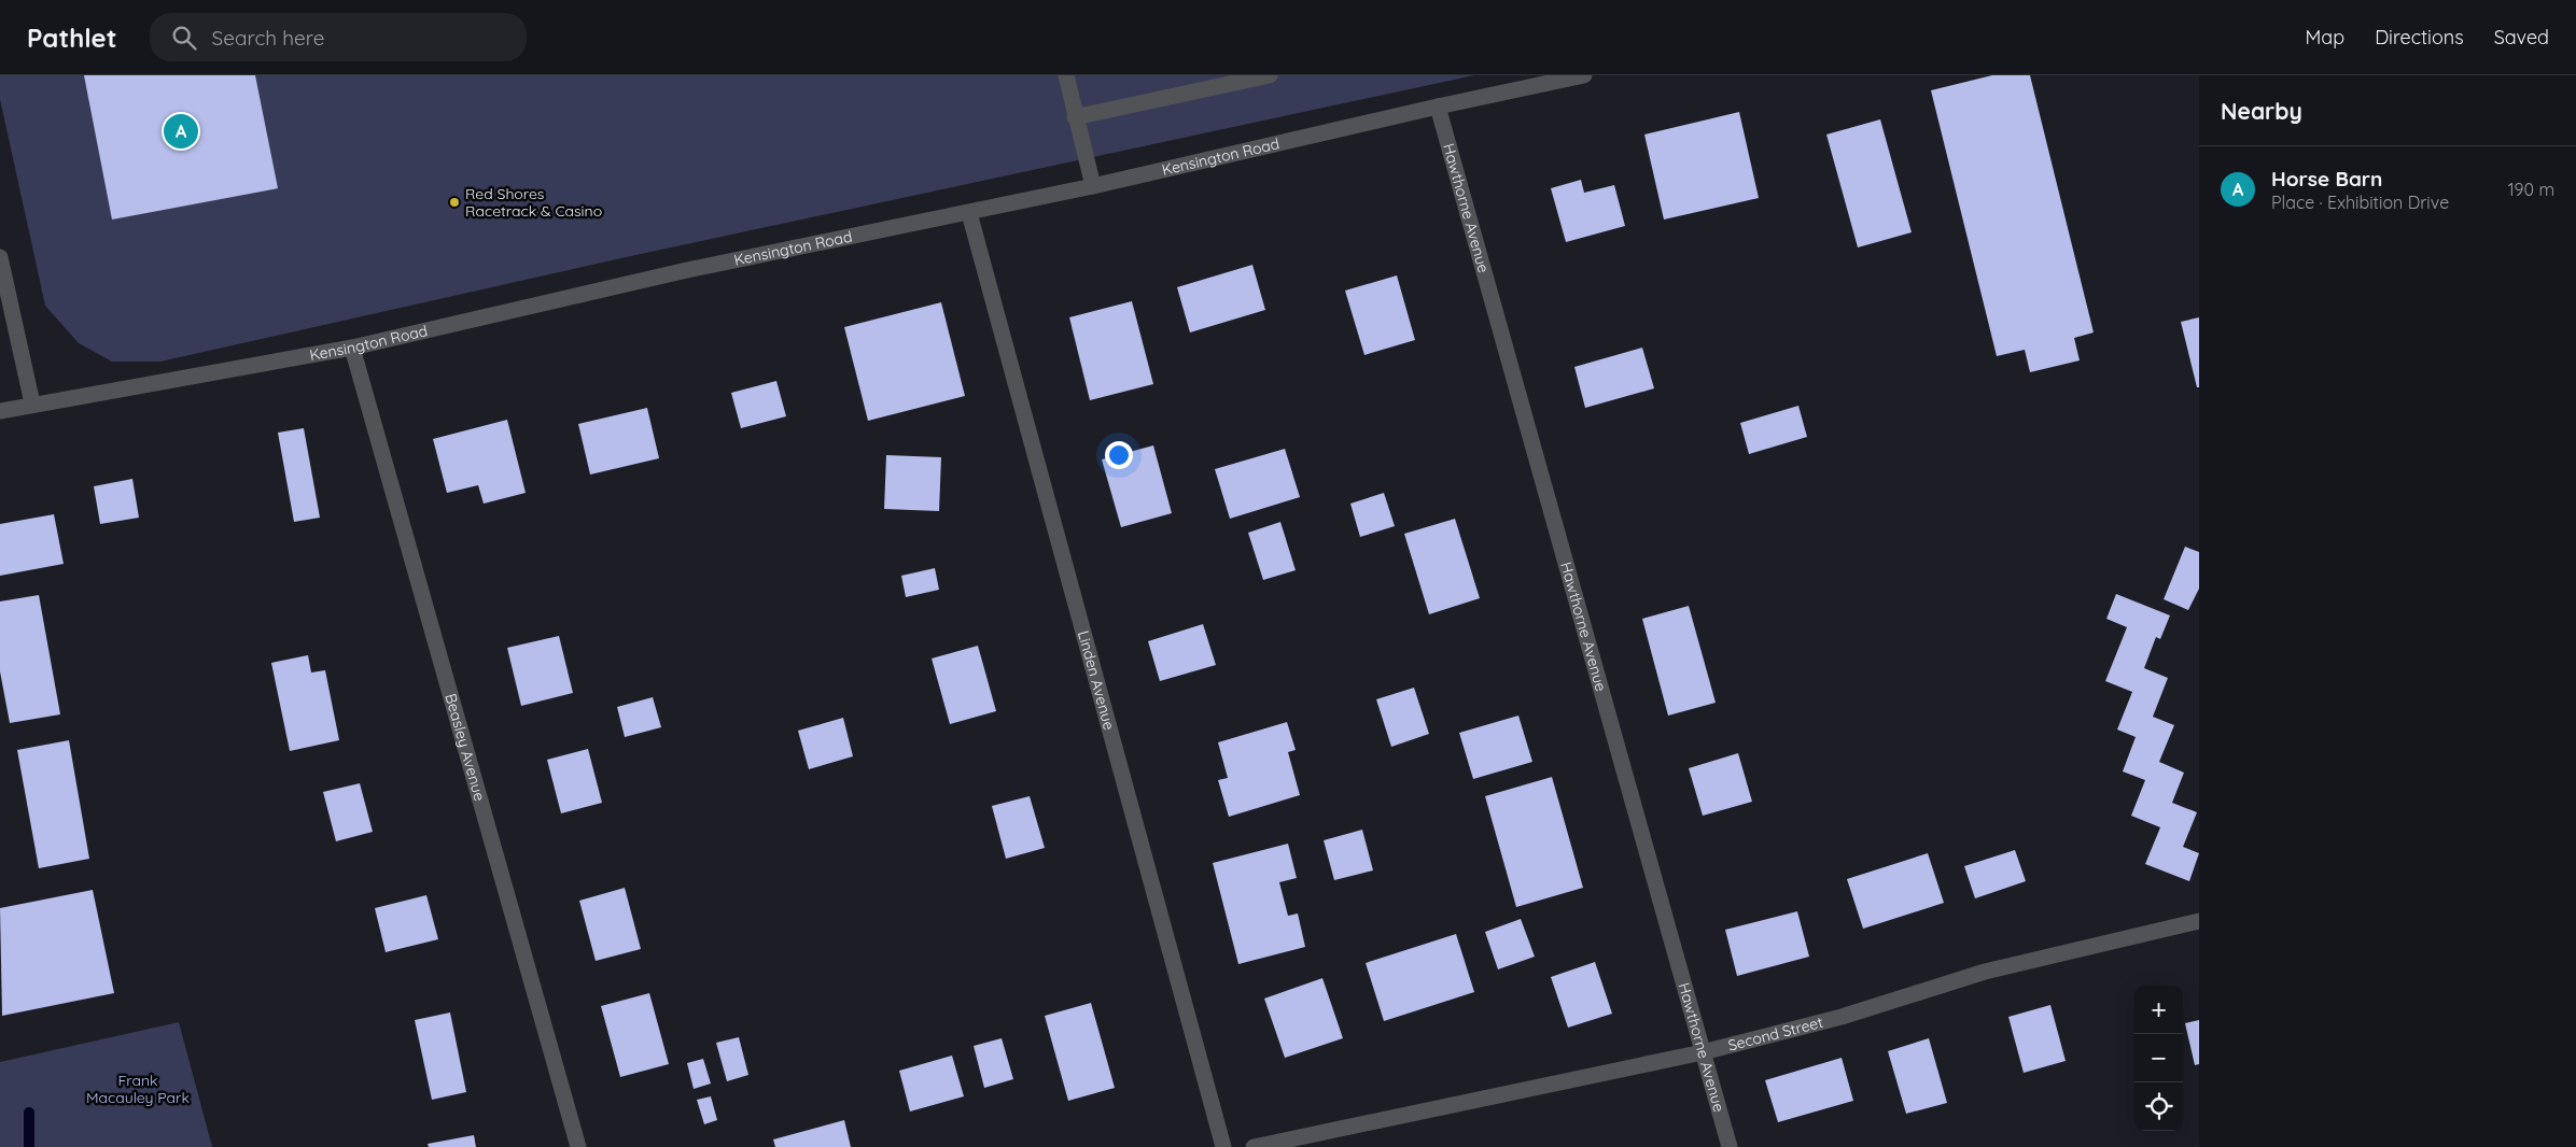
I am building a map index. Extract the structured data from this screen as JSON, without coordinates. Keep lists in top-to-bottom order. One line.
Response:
{"streets":{"street":["Kensington Road","Hawthorne Avenue","Linden Avenue","Beasley Avenue","Second Street"]},"crossings":[["Kensington Road","Hawthorne Avenue"],["Kensington Road","Linden Avenue"],["Kensington Road","Beasley Avenue"],["Hawthorne Avenue","Second Street"]],"parks":["Frank Macauley Park"],"places":["Red Shores Racetrack & Casino"],"page":{"header":"Pathlet","search":"Search here","nav":["Map","Directions","Saved"],"heading":"Nearby","pins":"A","list":[{"mark":"A","name":"Horse Barn","note":"Place · Exhibition Drive","value":"190 m"}],"map_buttons":["+","−"]}}
